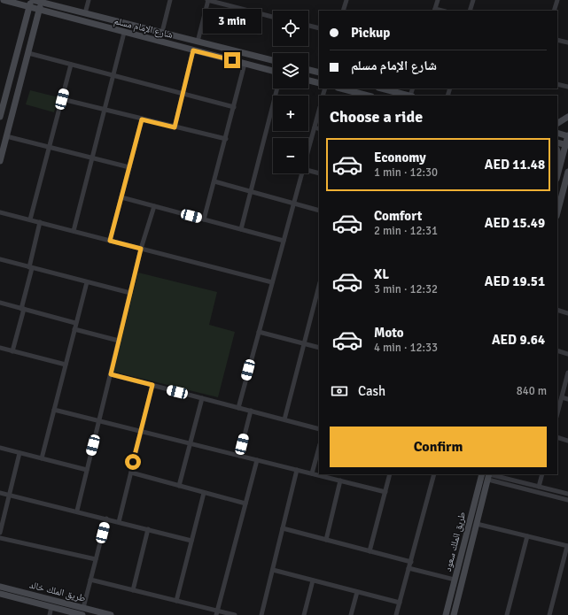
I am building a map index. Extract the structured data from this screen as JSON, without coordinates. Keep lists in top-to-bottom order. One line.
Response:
{"streets":{"main road":["شارع الإمام مسلم","طريق الملك سعود","طريق الملك خالد"]},"page":{"bubble":"3 min","map_buttons":["+","−"],"banner":["Pickup","شارع الإمام مسلم"],"heading":"Choose a ride","list":[{"name":"Economy","note":"1 min · 12:30","value":"AED 11.48"},{"name":"Comfort","note":"2 min · 12:31","value":"AED 15.49"},{"name":"XL","note":"3 min · 12:32","value":"AED 19.51"},{"name":"Moto","note":"4 min · 12:33","value":"AED 9.64"}],"pay":["Cash","840 m"],"buttons":"Confirm"}}
